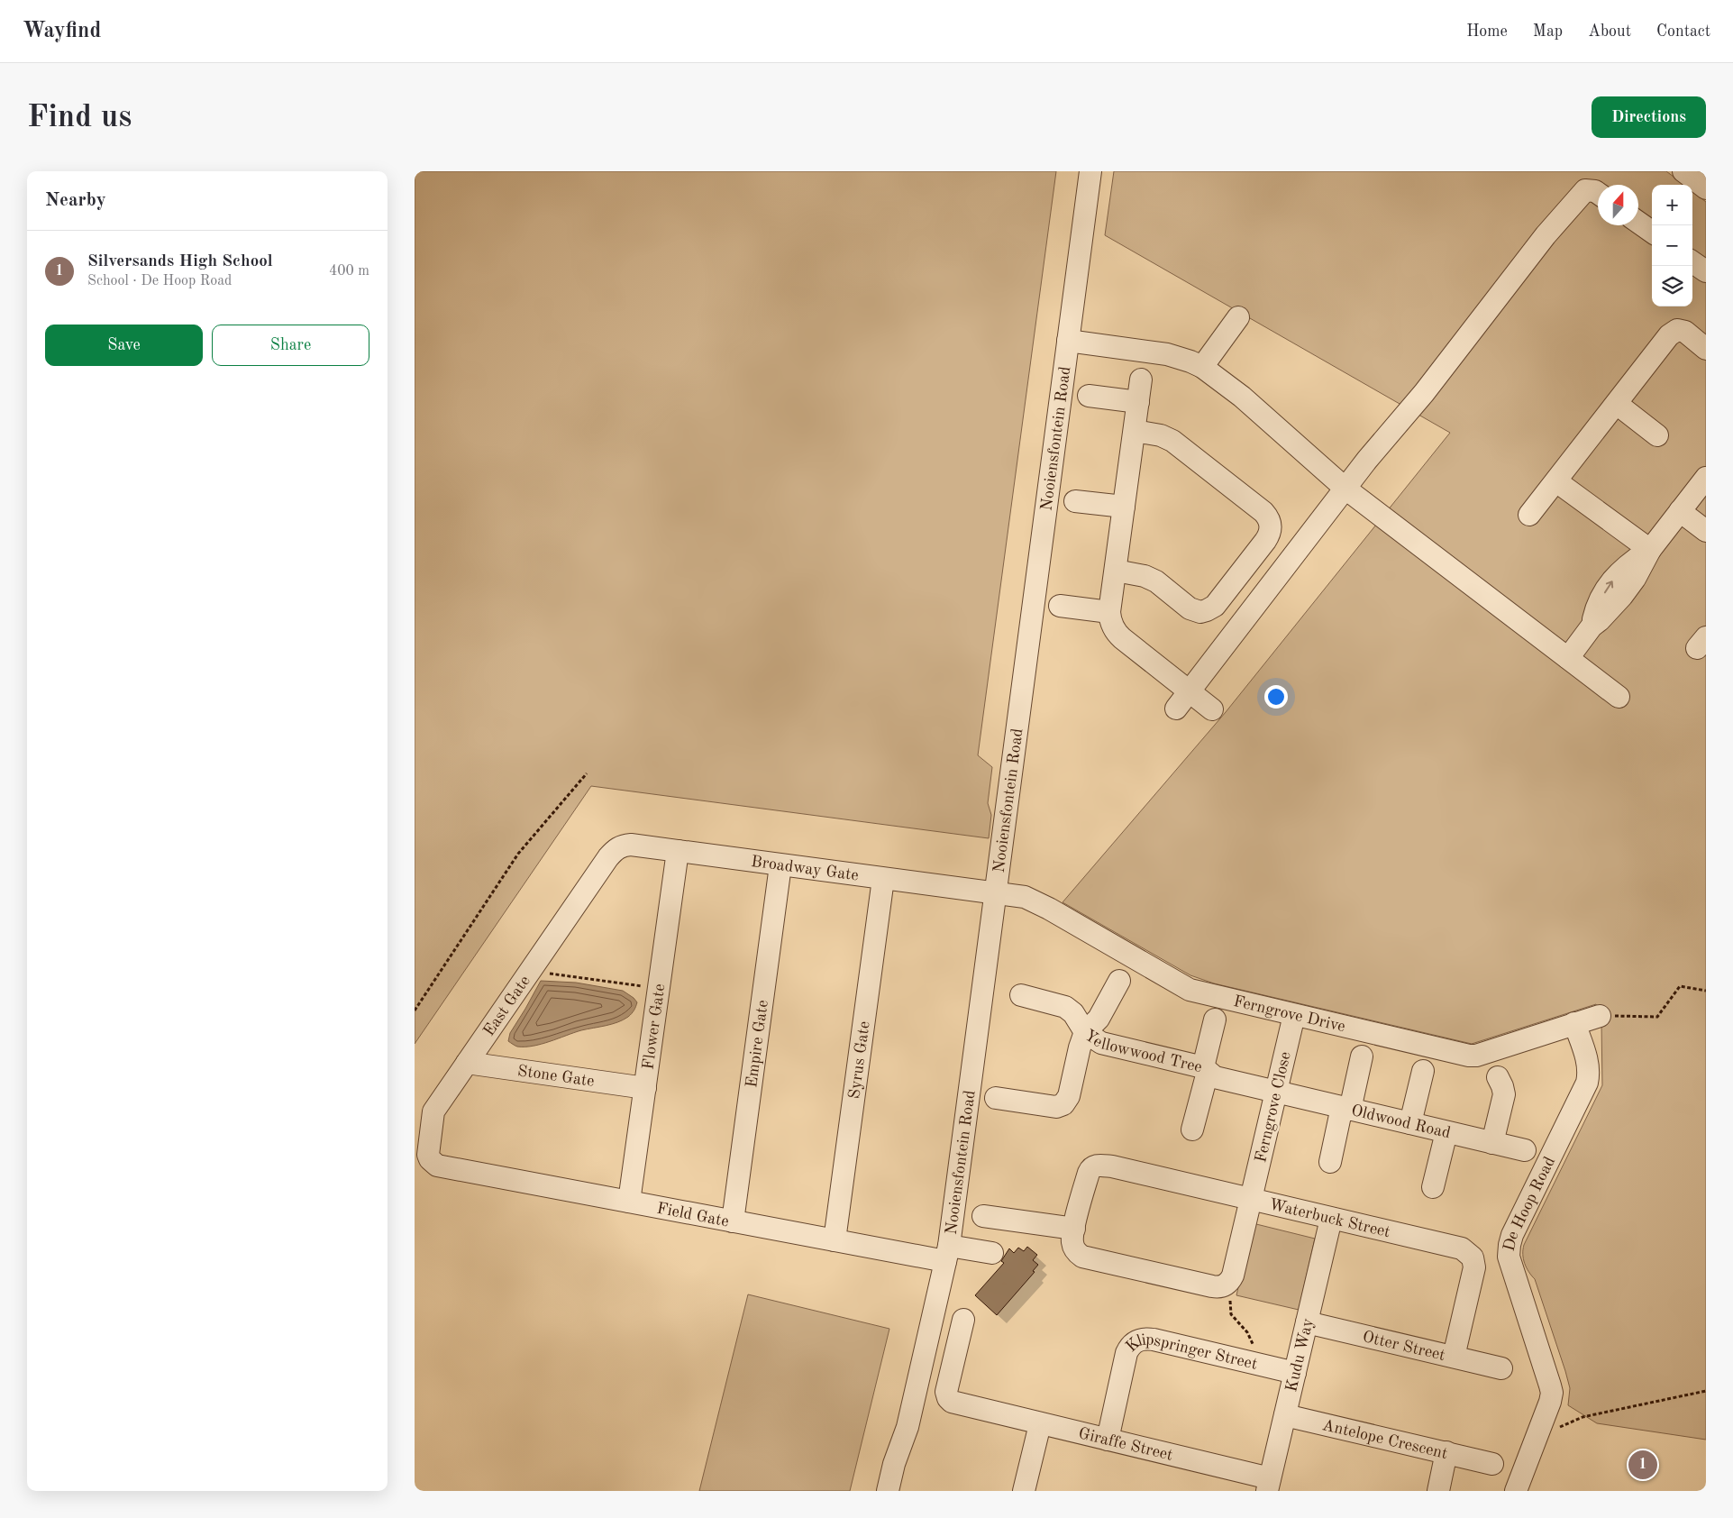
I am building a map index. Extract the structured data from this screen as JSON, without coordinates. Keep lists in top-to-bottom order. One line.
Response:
{"streets":{"street":["Nooiensfontein Road","Broadway Gate","East Gate","Ferngrove Drive","Flower Gate","Empire Gate","Yellowwood Tree","Syrus Gate","Stone Gate","Ferngrove Close","Oldwood Road","De Hoop Road","Field Gate","Waterbuck Street","Otter Street","Kudu Way","Klipspringer Street","Antelope Crescent","Giraffe Street"]},"crossings":[["Nooiensfontein Road","Broadway Gate"],["Nooiensfontein Road","Ferngrove Drive"],["Nooiensfontein Road","Field Gate"],["Broadway Gate","East Gate"],["Broadway Gate","Ferngrove Drive"],["Broadway Gate","Flower Gate"],["Broadway Gate","Empire Gate"],["Broadway Gate","Syrus Gate"],["East Gate","Stone Gate"],["East Gate","Field Gate"],["Ferngrove Drive","Ferngrove Close"],["Ferngrove Drive","De Hoop Road"],["Flower Gate","Stone Gate"],["Flower Gate","Field Gate"],["Empire Gate","Field Gate"],["Yellowwood Tree","Ferngrove Close"],["Yellowwood Tree","Oldwood Road"],["Syrus Gate","Field Gate"],["Ferngrove Close","Oldwood Road"],["Ferngrove Close","Waterbuck Street"],["Waterbuck Street","Otter Street"],["Waterbuck Street","Kudu Way"],["Otter Street","Kudu Way"],["Kudu Way","Klipspringer Street"],["Kudu Way","Antelope Crescent"],["Kudu Way","Giraffe Street"],["Klipspringer Street","Giraffe Street"]],"north":"top","page":{"header":"Wayfind","nav":["Home","Map","About","Contact"],"buttons":["Directions",["Save","Share"]],"title":"Find us","heading":"Nearby","map_buttons":["+","−"],"list":[{"mark":"1","name":"Silversands High School","note":"School · De Hoop Road","value":"400 m"}],"pins":"1"}}
